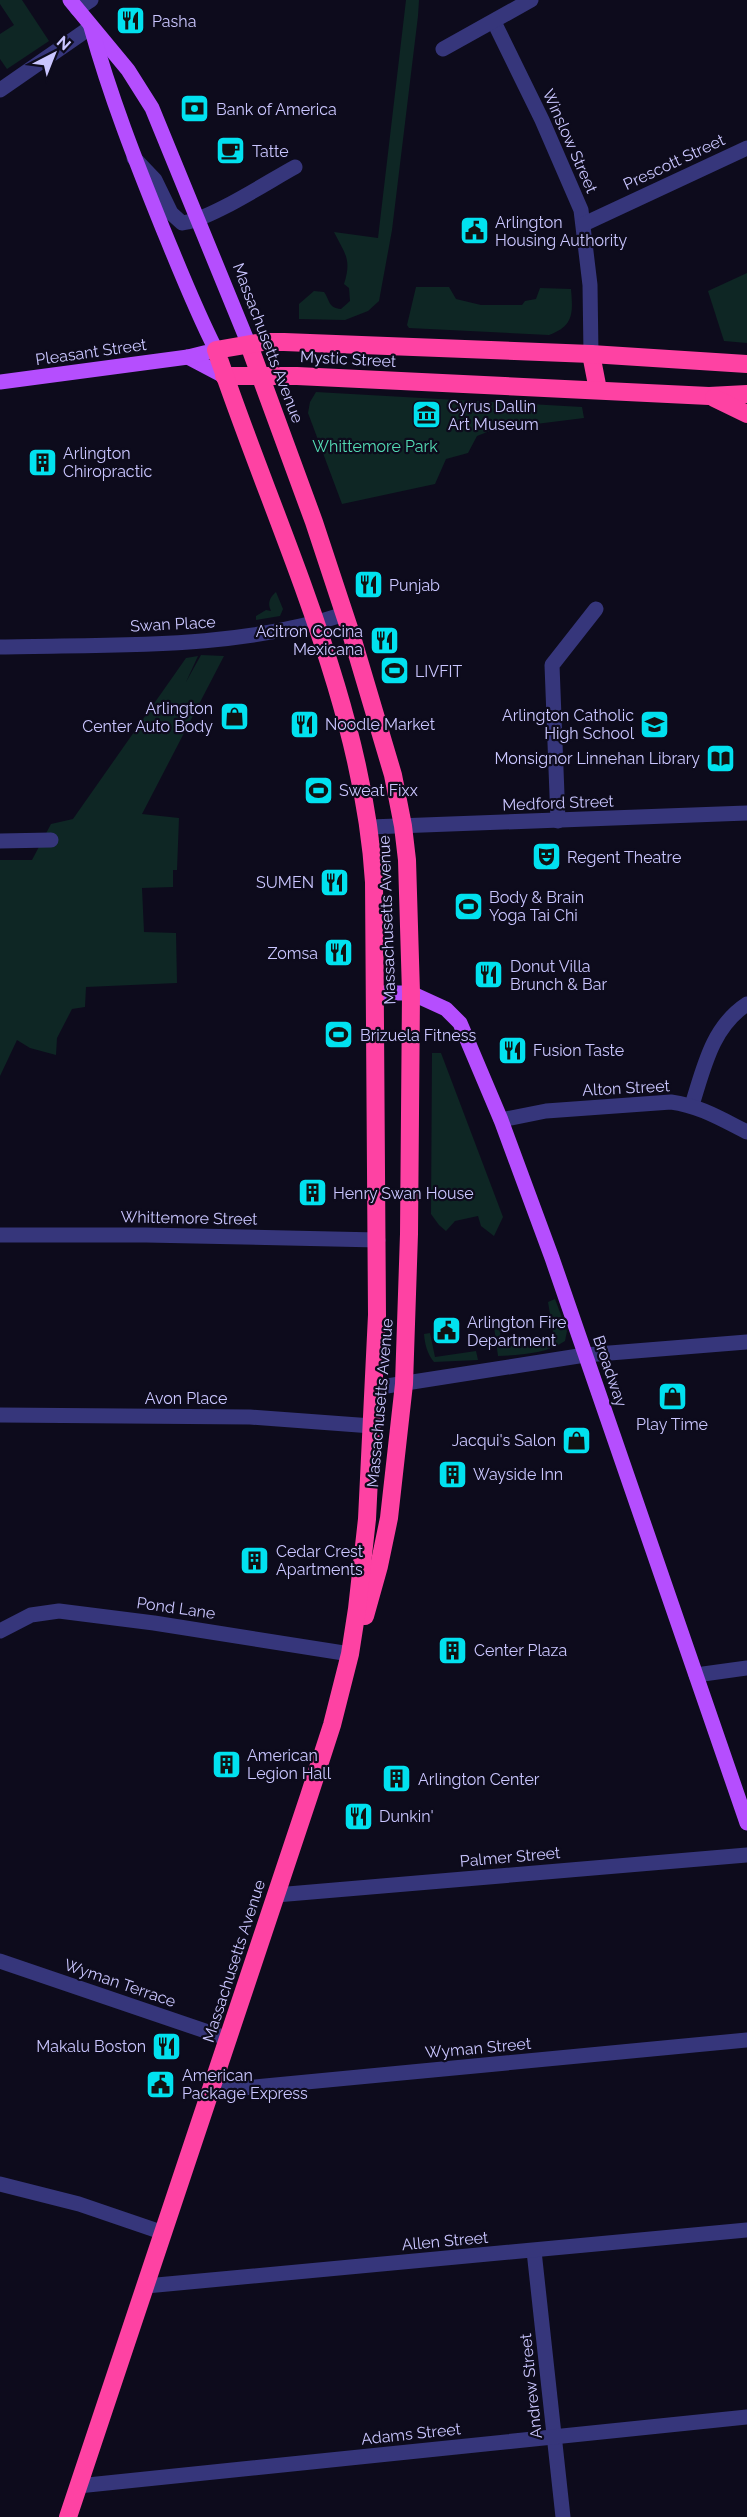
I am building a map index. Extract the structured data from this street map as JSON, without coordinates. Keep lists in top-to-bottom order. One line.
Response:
{"streets":{"highway":["Massachusetts Avenue","Mystic Street"],"main road":["Pleasant Street","Broadway"],"street":["Winslow Street","Prescott Street","Swan Place","Medford Street","Alton Street","Whittemore Street","Avon Place","Pond Lane","Palmer Street","Wyman Terrace","Wyman Street","Allen Street","Andrew Street","Adams Street"]},"crossings":[["Winslow Street","Prescott Street"],["Winslow Street","Mystic Street"],["Massachusetts Avenue","Mystic Street"],["Massachusetts Avenue","Swan Place"],["Massachusetts Avenue","Medford Street"],["Massachusetts Avenue","Whittemore Street"],["Massachusetts Avenue","Broadway"],["Massachusetts Avenue","Avon Place"],["Massachusetts Avenue","Pond Lane"],["Massachusetts Avenue","Palmer Street"],["Massachusetts Avenue","Wyman Terrace"],["Massachusetts Avenue","Wyman Street"],["Massachusetts Avenue","Allen Street"],["Massachusetts Avenue","Adams Street"],["Pleasant Street","Mystic Street"],["Alton Street","Broadway"],["Allen Street","Andrew Street"],["Andrew Street","Adams Street"]],"parks":["Whittemore Park"],"places":{"restaurant":["Pasha","Punjab","Acitron Cocina Mexicana","Noodle Market","SUMEN","Zomsa","Donut Villa Brunch & Bar","Fusion Taste","Dunkin'","Makalu Boston"],"bank":["Bank of America"],"cafe":["Tatte"],"public building":["Arlington Housing Authority","Arlington Fire Department","American Package Express"],"museum":["Cyrus Dallin Art Museum"],"building":["Arlington Chiropractic","Henry Swan House","Wayside Inn","Cedar Crest Apartments","Center Plaza","American Legion Hall","Arlington Center"],"sports":["LIVFIT","Sweat Fixx","Body & Brain Yoga Tai Chi","Brizuela Fitness"],"shop":["Arlington Center Auto Body","Play Time","Jacqui's Salon"],"school or university":["Arlington Catholic High School"],"library":["Monsignor Linnehan Library"],"theatre":["Regent Theatre"]},"north":"top right"}
